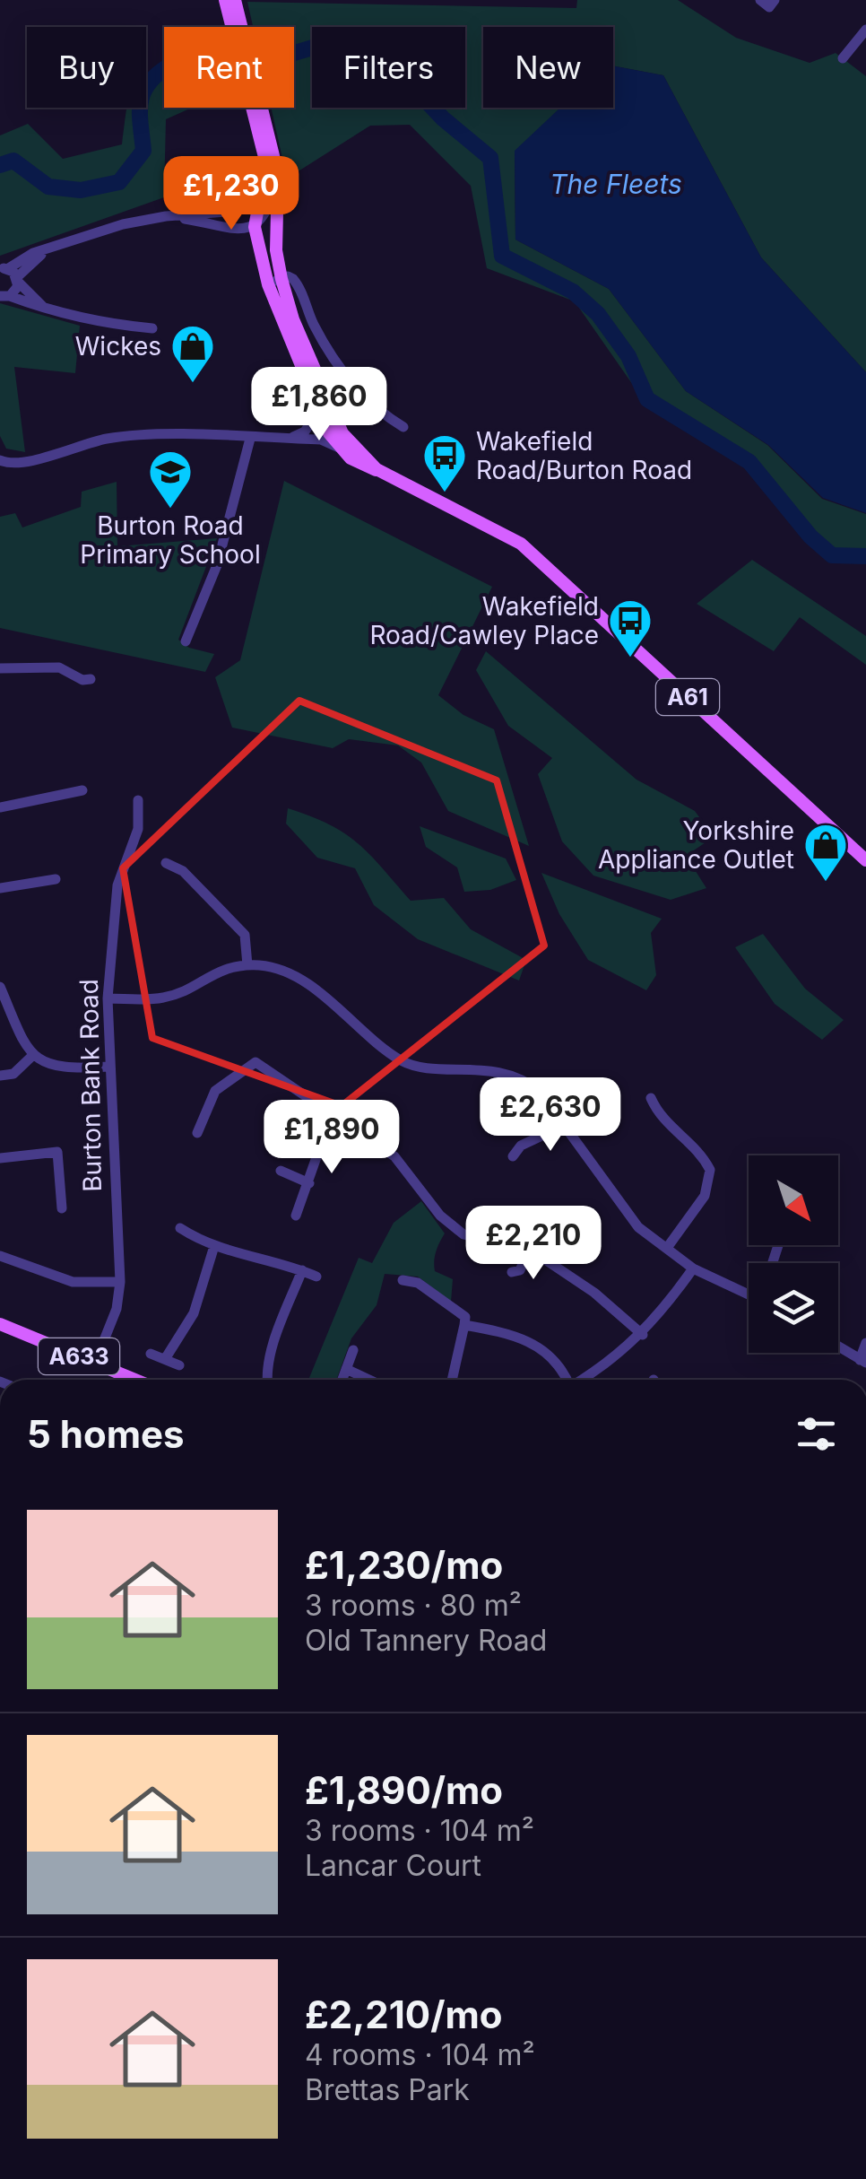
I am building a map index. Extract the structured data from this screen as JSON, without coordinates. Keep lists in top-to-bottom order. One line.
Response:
{"streets":{"main road":["A61","A633"],"street":["Burton Bank Road"]},"crossings":[["Burton Bank Road","A633"]],"water":["The Fleets"],"places":{"shop":["Wickes","Yorkshire Appliance Outlet"],"bus stop":["Wakefield Road/Burton Road","Wakefield Road/Cawley Place"],"school or university":["Burton Road Primary School"]},"north":"bottom right","page":{"chip":["Buy","Rent","Filters","New"],"price":["£1,230","£1,860","£2,630","£1,890","£2,210"],"heading":"5 homes","list":[{"name":"£1,230/mo","note":"3 rooms · 80 m² · Old Tannery Road"},{"name":"£1,890/mo","note":"3 rooms · 104 m² · Lancar Court"},{"name":"£2,210/mo","note":"4 rooms · 104 m² · Brettas Park"}]}}
